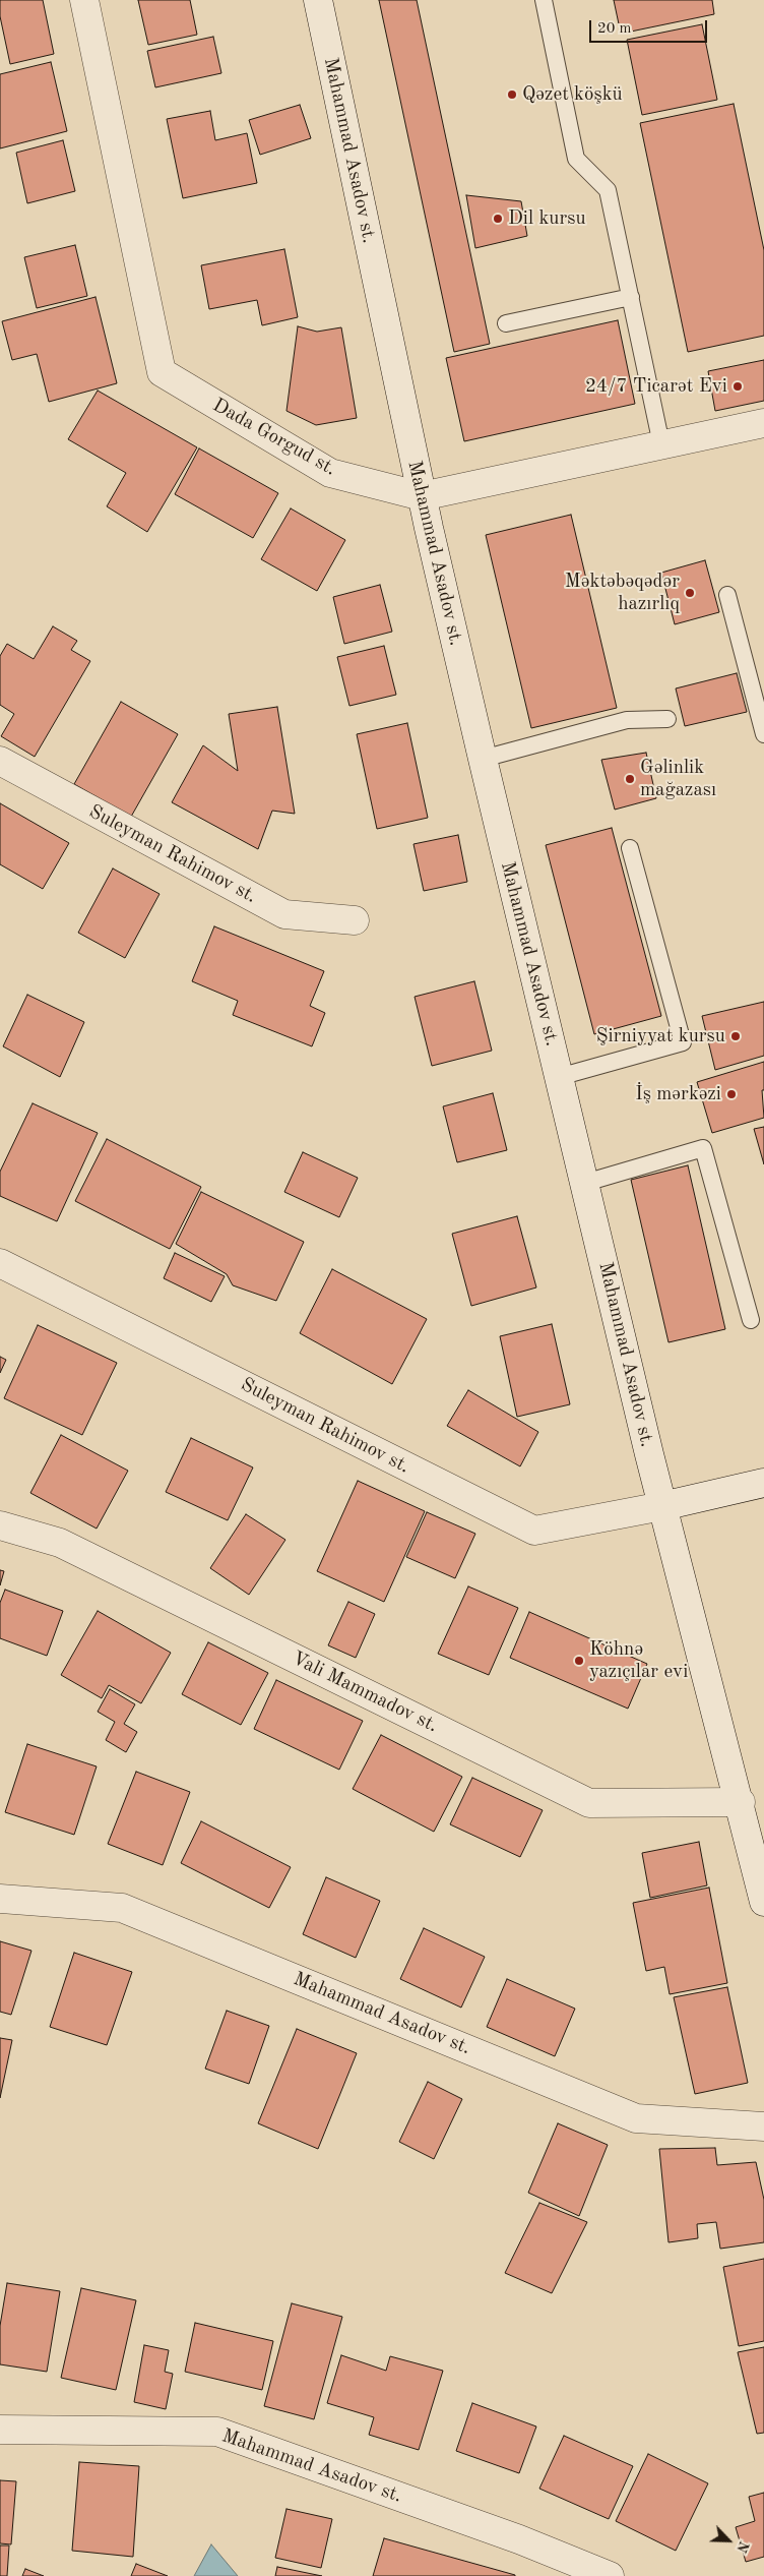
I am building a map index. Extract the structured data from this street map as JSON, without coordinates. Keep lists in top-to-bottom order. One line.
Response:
{"streets":{"street":["Mahammad Asadov st.","Dada Gorgud st.","Suleyman Rahimov st.","Vali Mammadov st."]},"crossings":[["Mahammad Asadov st.","Dada Gorgud st."],["Mahammad Asadov st.","Suleyman Rahimov st."],["Mahammad Asadov st.","Vali Mammadov st."]],"places":["Qəzet köşkü","Dil kursu","24/7 Ticarət Evi","Məktəbəqədər hazırlıq","Gəlinlik mağazası","Şirniyyat kursu","İş mərkəzi","Köhnə yazıçılar evi"],"scale_bar":"20 m","north":"bottom right"}
